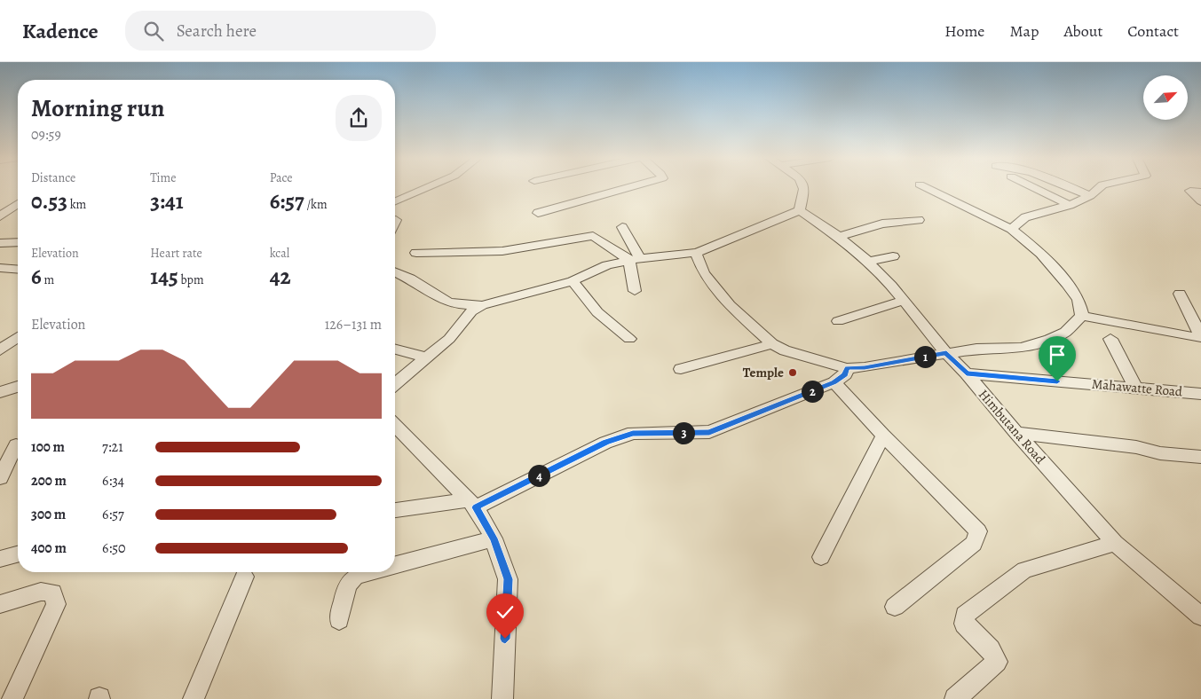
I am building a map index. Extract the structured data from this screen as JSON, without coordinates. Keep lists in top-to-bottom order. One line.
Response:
{"streets":{"street":["Mahawatte Road","Himbutana Road"]},"crossings":[["Mahawatte Road","Himbutana Road"]],"places":["Temple"],"north":"top right","page":{"header":"Kadence","search":"Search here","nav":["Home","Map","About","Contact"],"heading":["Morning run","09:59"],"stats":[["Distance","0.53 km"],["Time","3:41"],["Pace","6:57 /km"],["Elevation","6 m"],["Heart rate","145 bpm"],["kcal","42"]],"chart":["Elevation","126–131 m"],"pins":["1","2","3","4"],"list":[{"name":"100 m","note":"7:21"},{"name":"200 m","note":"6:34"},{"name":"300 m","note":"6:57"},{"name":"400 m","note":"6:50"}]}}
